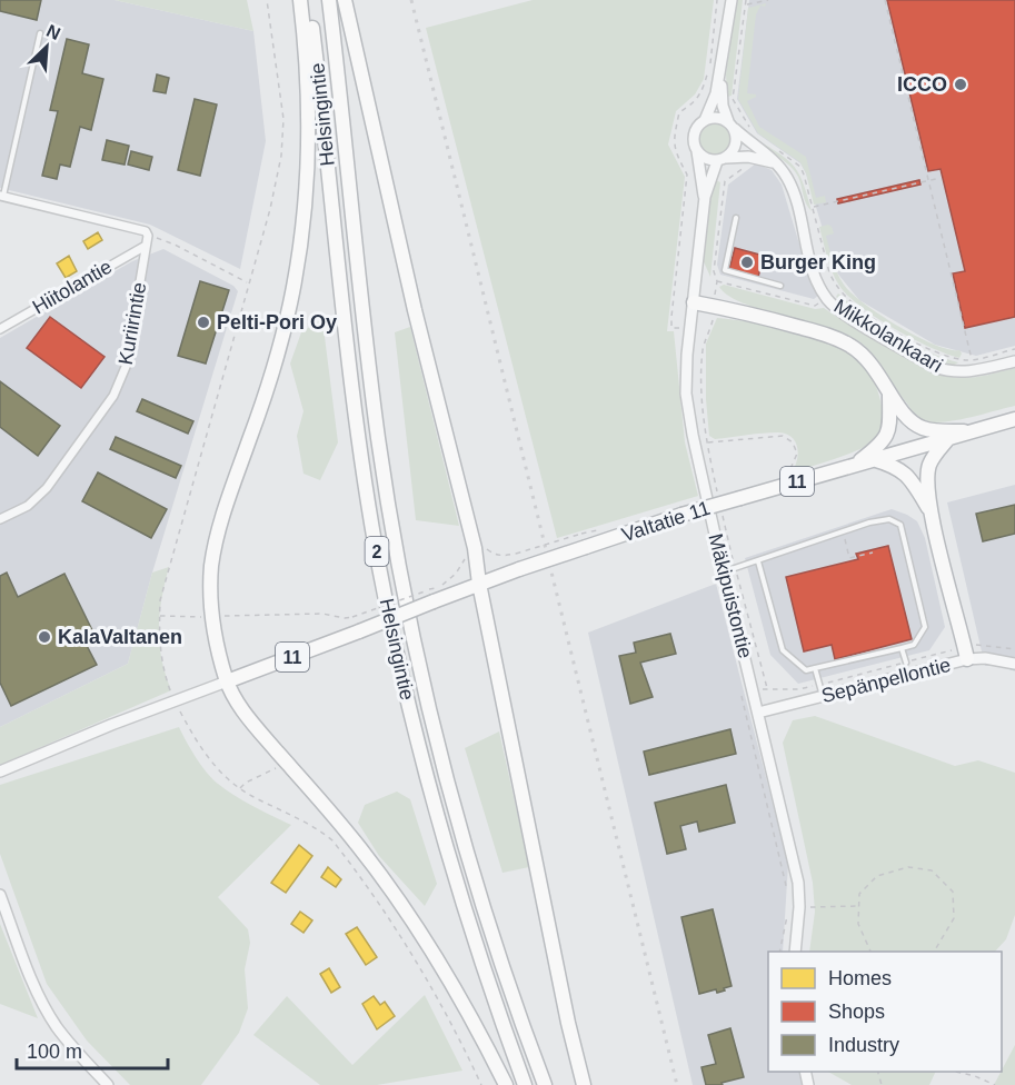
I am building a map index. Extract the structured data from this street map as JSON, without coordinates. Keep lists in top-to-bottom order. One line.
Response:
{"streets":{"highway":["Helsingintie","11","Valtatie 11","2"],"street":["Hiitolantie","Kuriirintie","Mikkolankaari","Mäkipuistontie","Sepänpellontie"]},"crossings":[["Hiitolantie","Kuriirintie"],["Mikkolankaari","Mäkipuistontie"],["11","Valtatie 11"],["Mäkipuistontie","Sepänpellontie"]],"places":["ICCO","Burger King","Pelti-Pori Oy","KalaValtanen"],"legend":["Homes","Shops","Industry"],"scale_bar":"100 m","north":"top right"}
